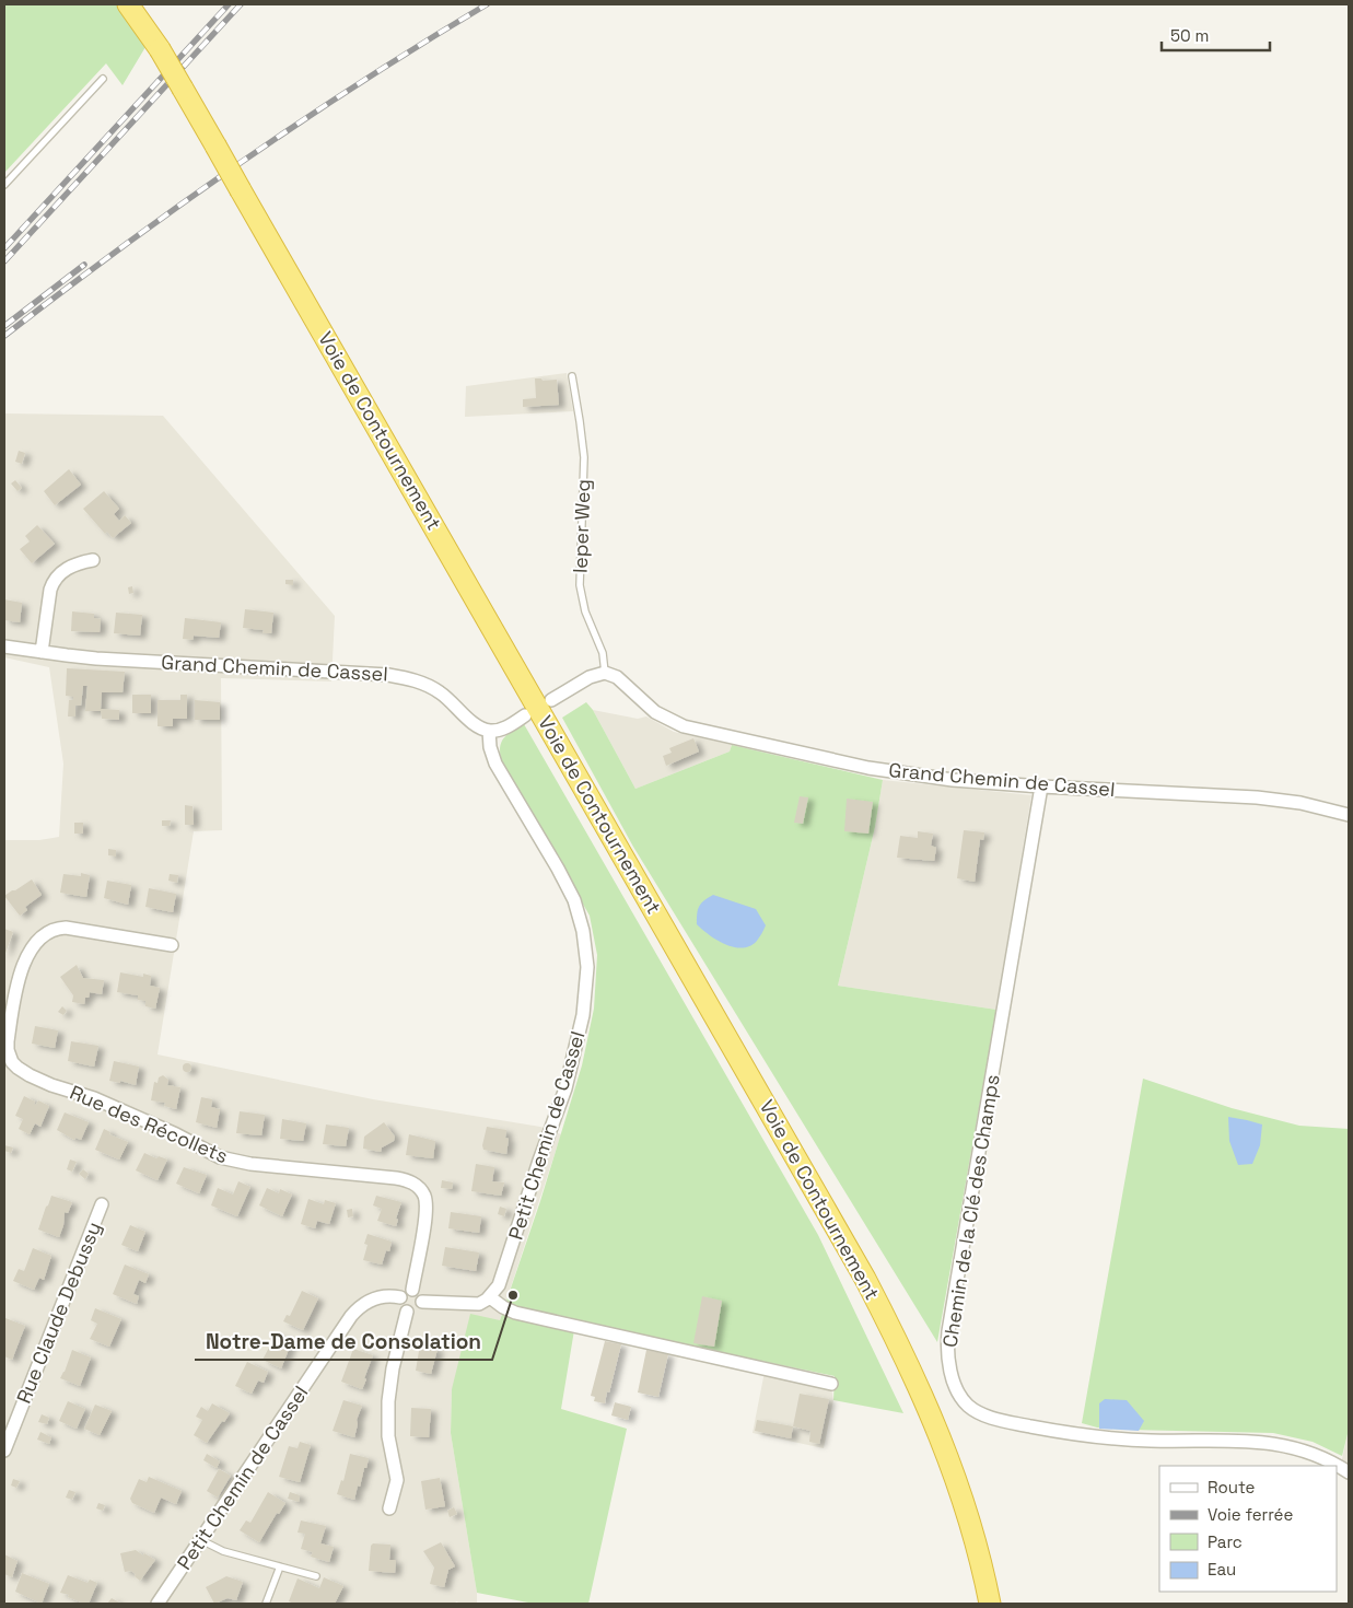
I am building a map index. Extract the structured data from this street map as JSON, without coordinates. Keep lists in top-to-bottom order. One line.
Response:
{"streets":{"highway":["Voie de Contournement"],"street":["Grand Chemin de Cassel","Rue des Récollets","Petit Chemin de Cassel","Chemin de la Clé des Champs","Rue Claude Debussy"],"lane":["Ieper Weg"]},"crossings":[["Ieper Weg","Grand Chemin de Cassel"],["Grand Chemin de Cassel","Petit Chemin de Cassel"],["Grand Chemin de Cassel","Chemin de la Clé des Champs"],["Rue des Récollets","Petit Chemin de Cassel"]],"places":["Notre-Dame de Consolation"],"legend":["Route","Voie ferrée","Parc","Eau"],"scale_bar":"50 m"}
